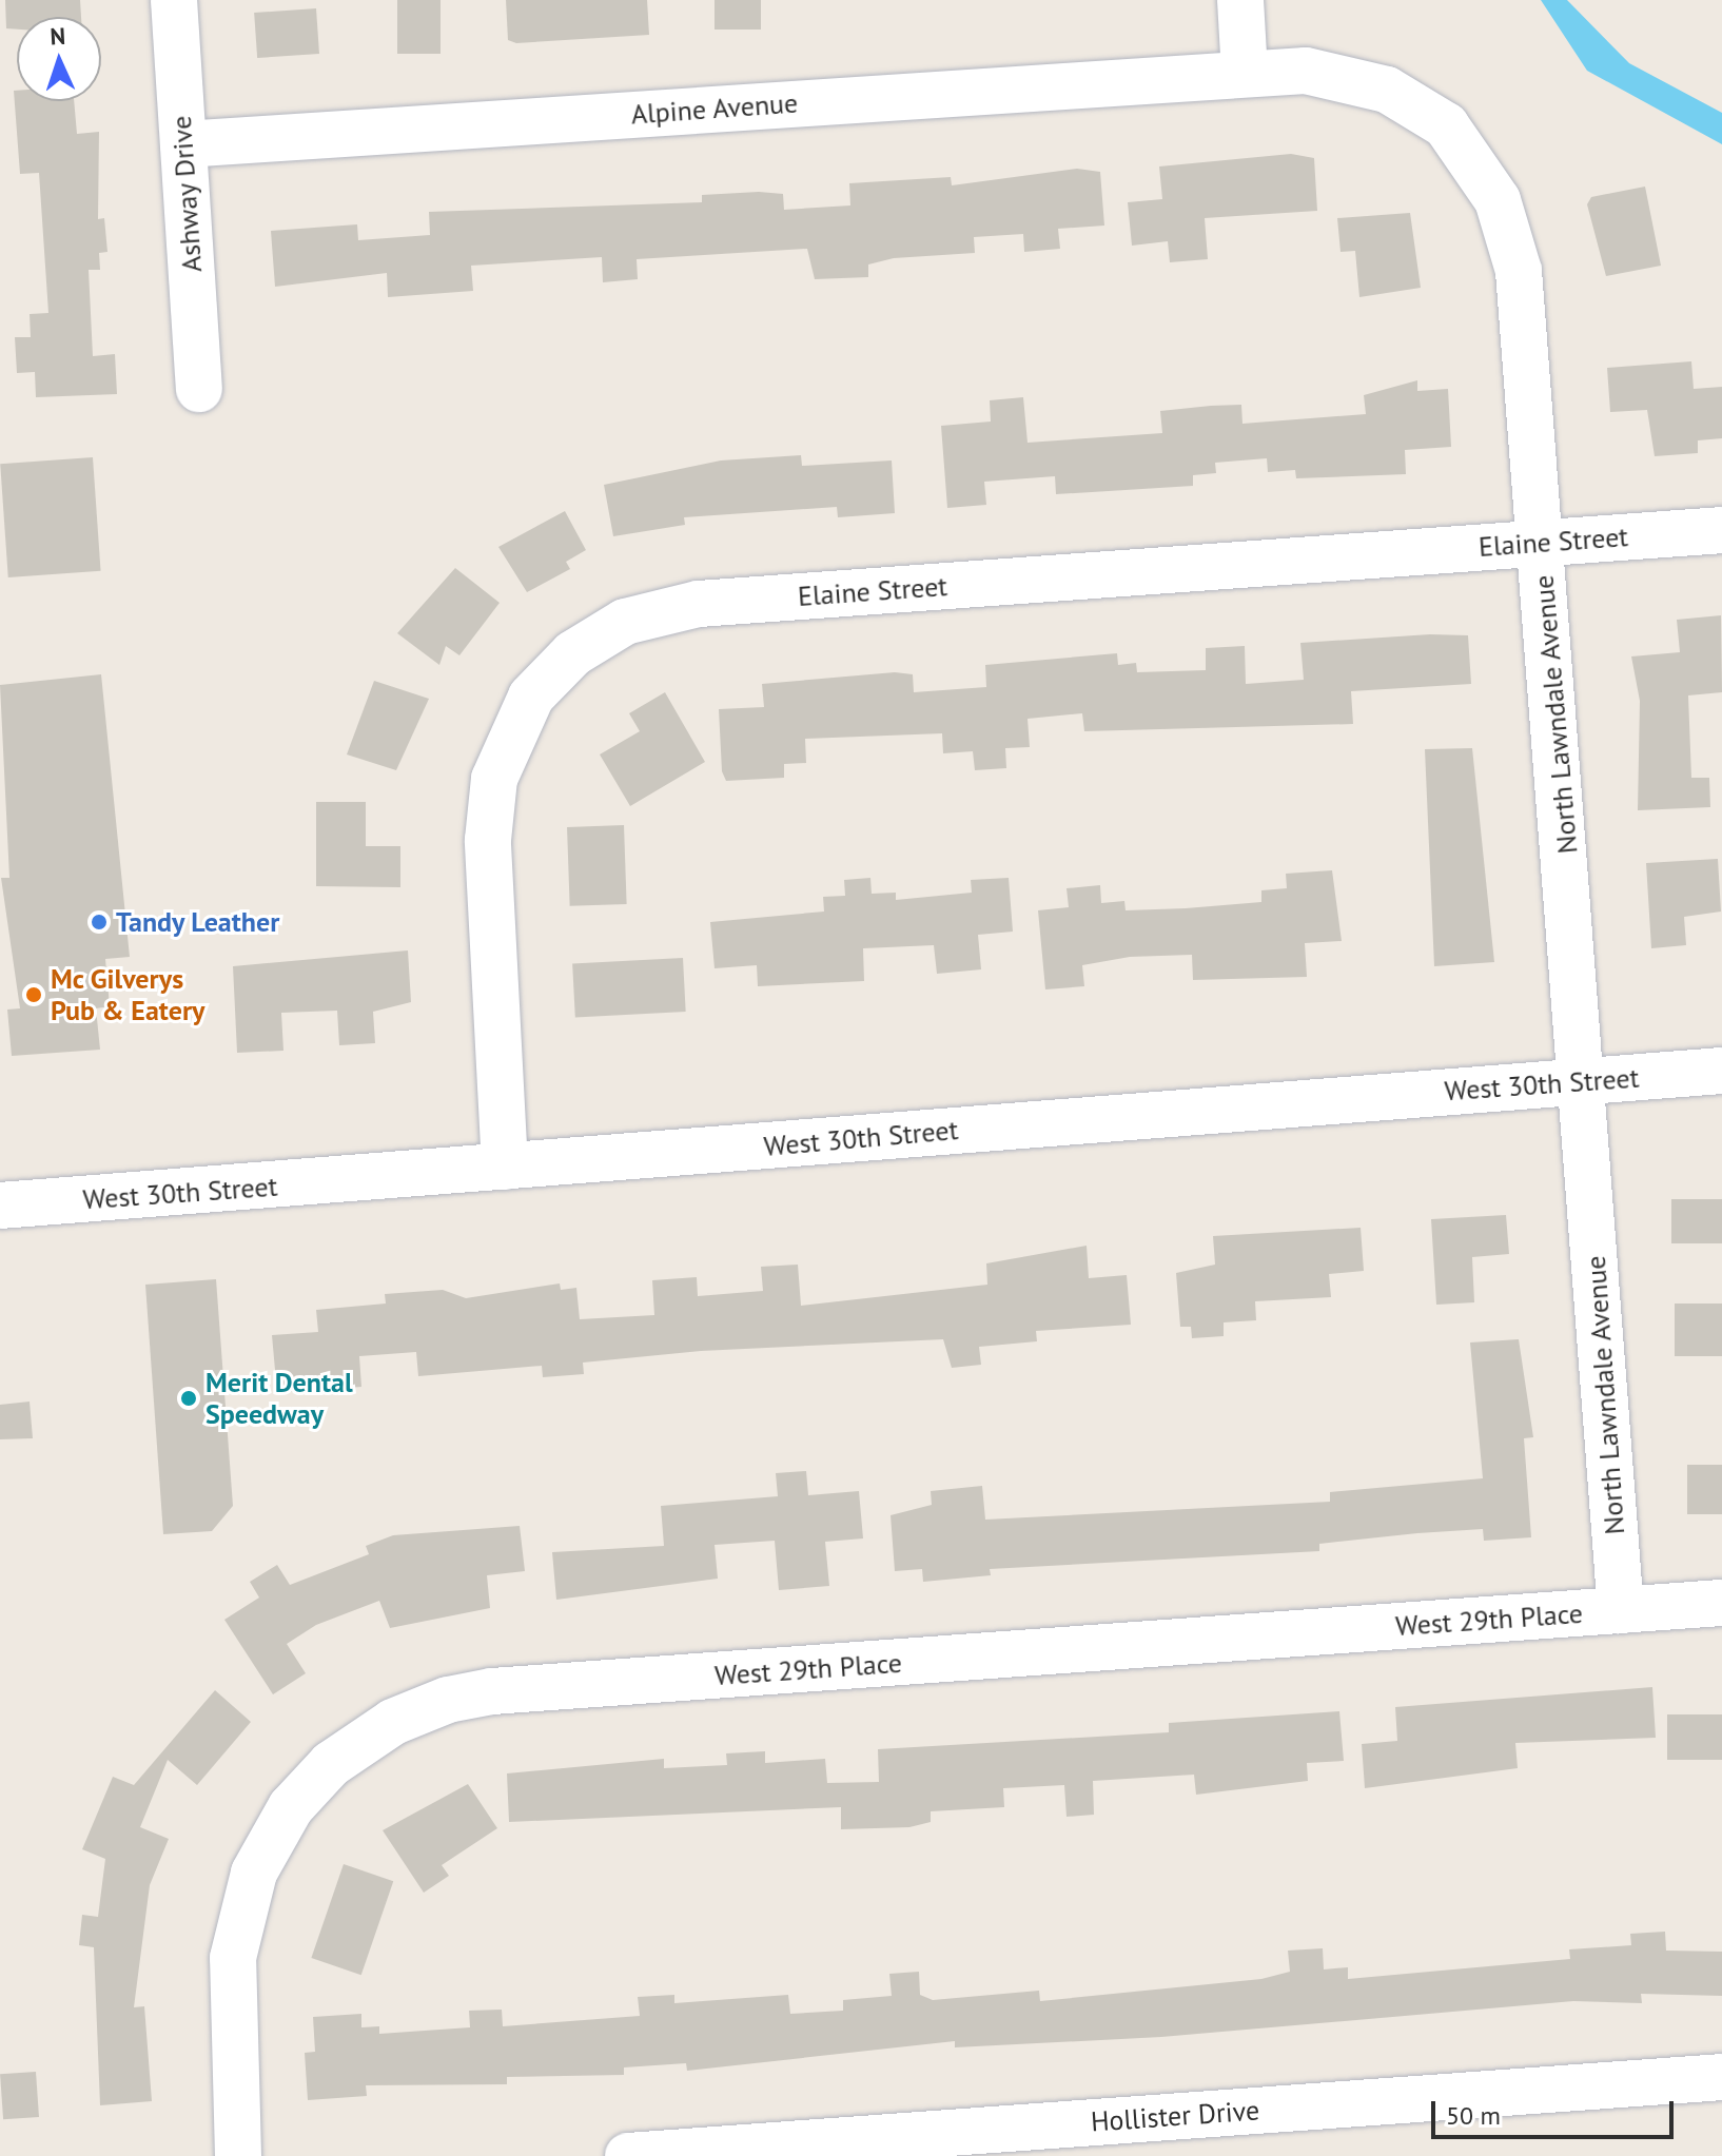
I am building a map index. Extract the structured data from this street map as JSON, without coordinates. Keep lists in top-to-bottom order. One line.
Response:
{"streets":{"street":["Alpine Avenue","Ashway Drive","Elaine Street","North Lawndale Avenue","West 30th Street","West 29th Place","Hollister Drive"]},"crossings":[["Alpine Avenue","Ashway Drive"],["Alpine Avenue","North Lawndale Avenue"],["Elaine Street","North Lawndale Avenue"],["Elaine Street","West 30th Street"],["North Lawndale Avenue","West 30th Street"],["North Lawndale Avenue","West 29th Place"]],"places":["Tandy Leather","Mc Gilverys Pub & Eatery","Merit Dental Speedway"],"scale_bar":"50 m","north":"top"}
